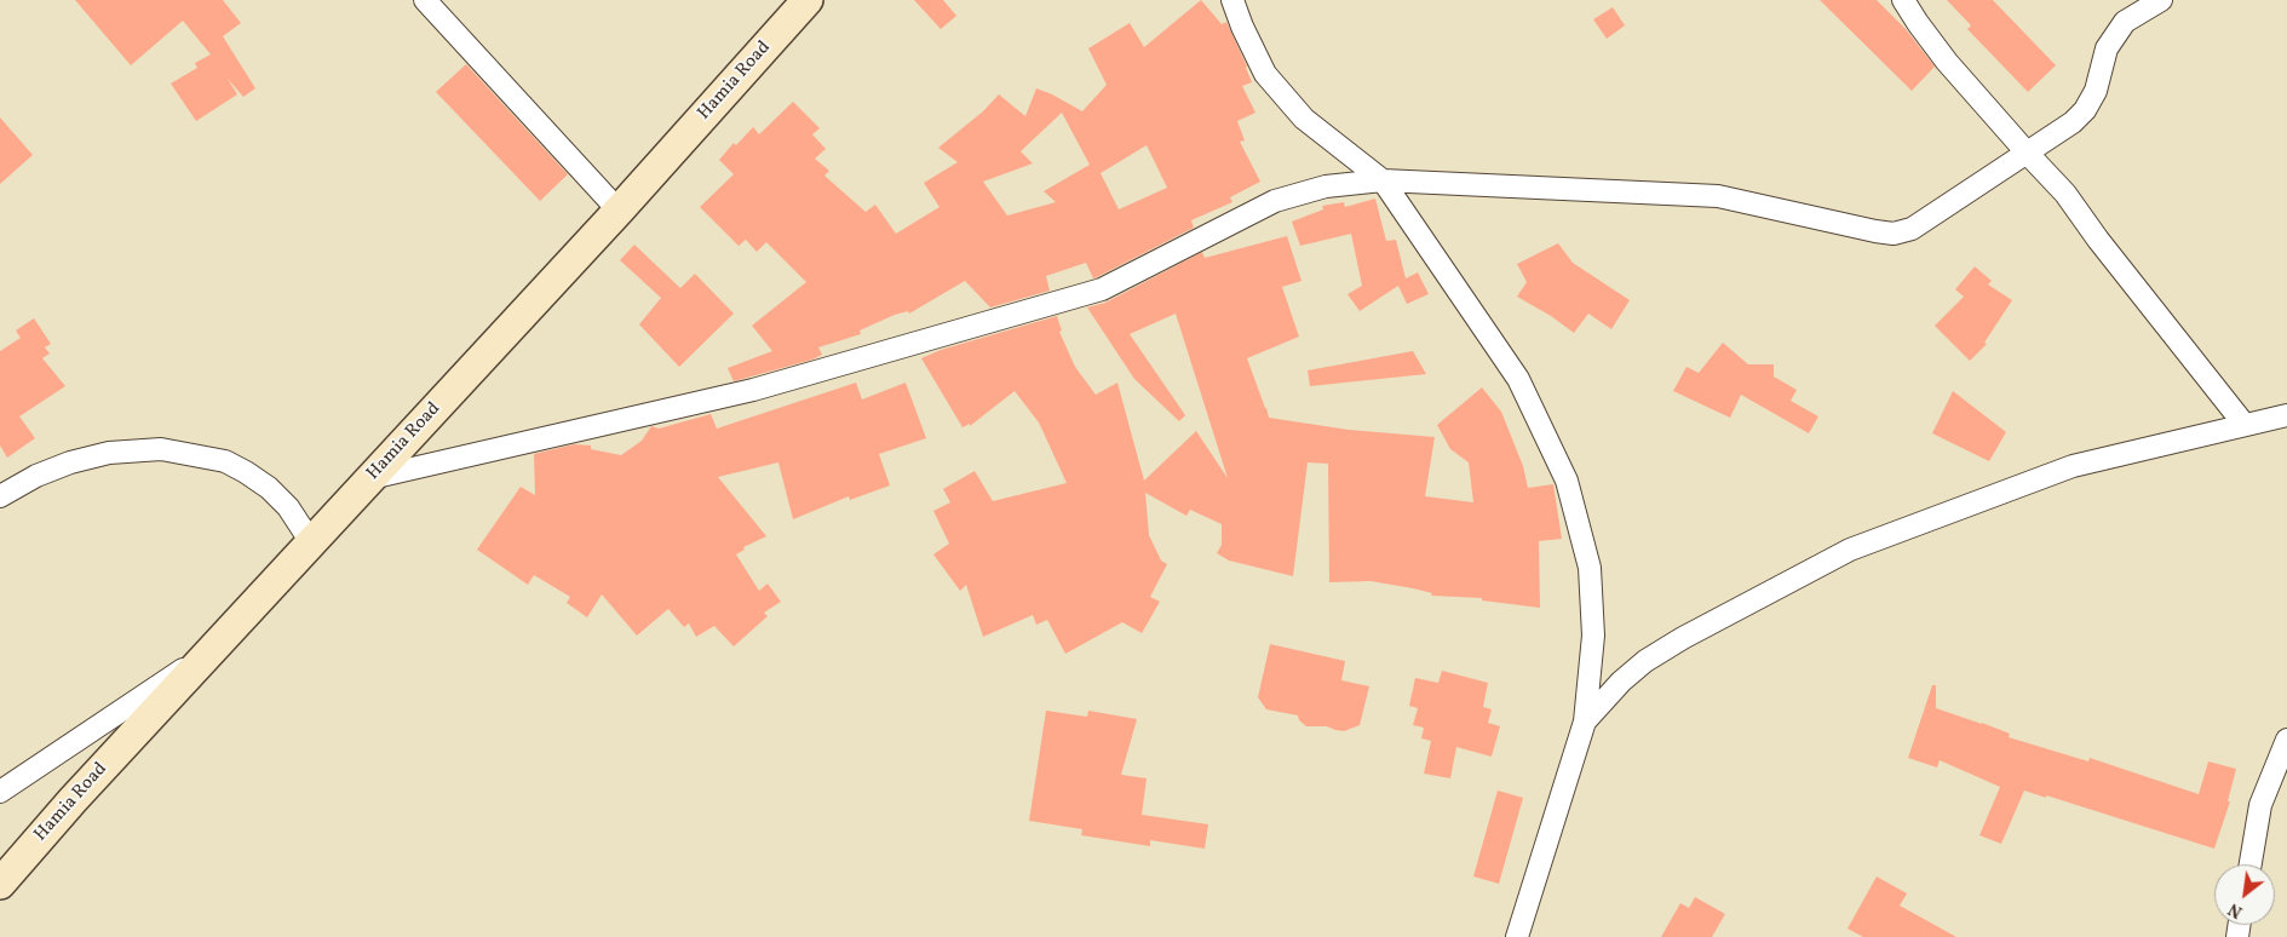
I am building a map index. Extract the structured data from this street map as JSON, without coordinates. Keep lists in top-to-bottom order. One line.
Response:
{"streets":{"street":["Hamia Road"]},"north":"bottom left"}
